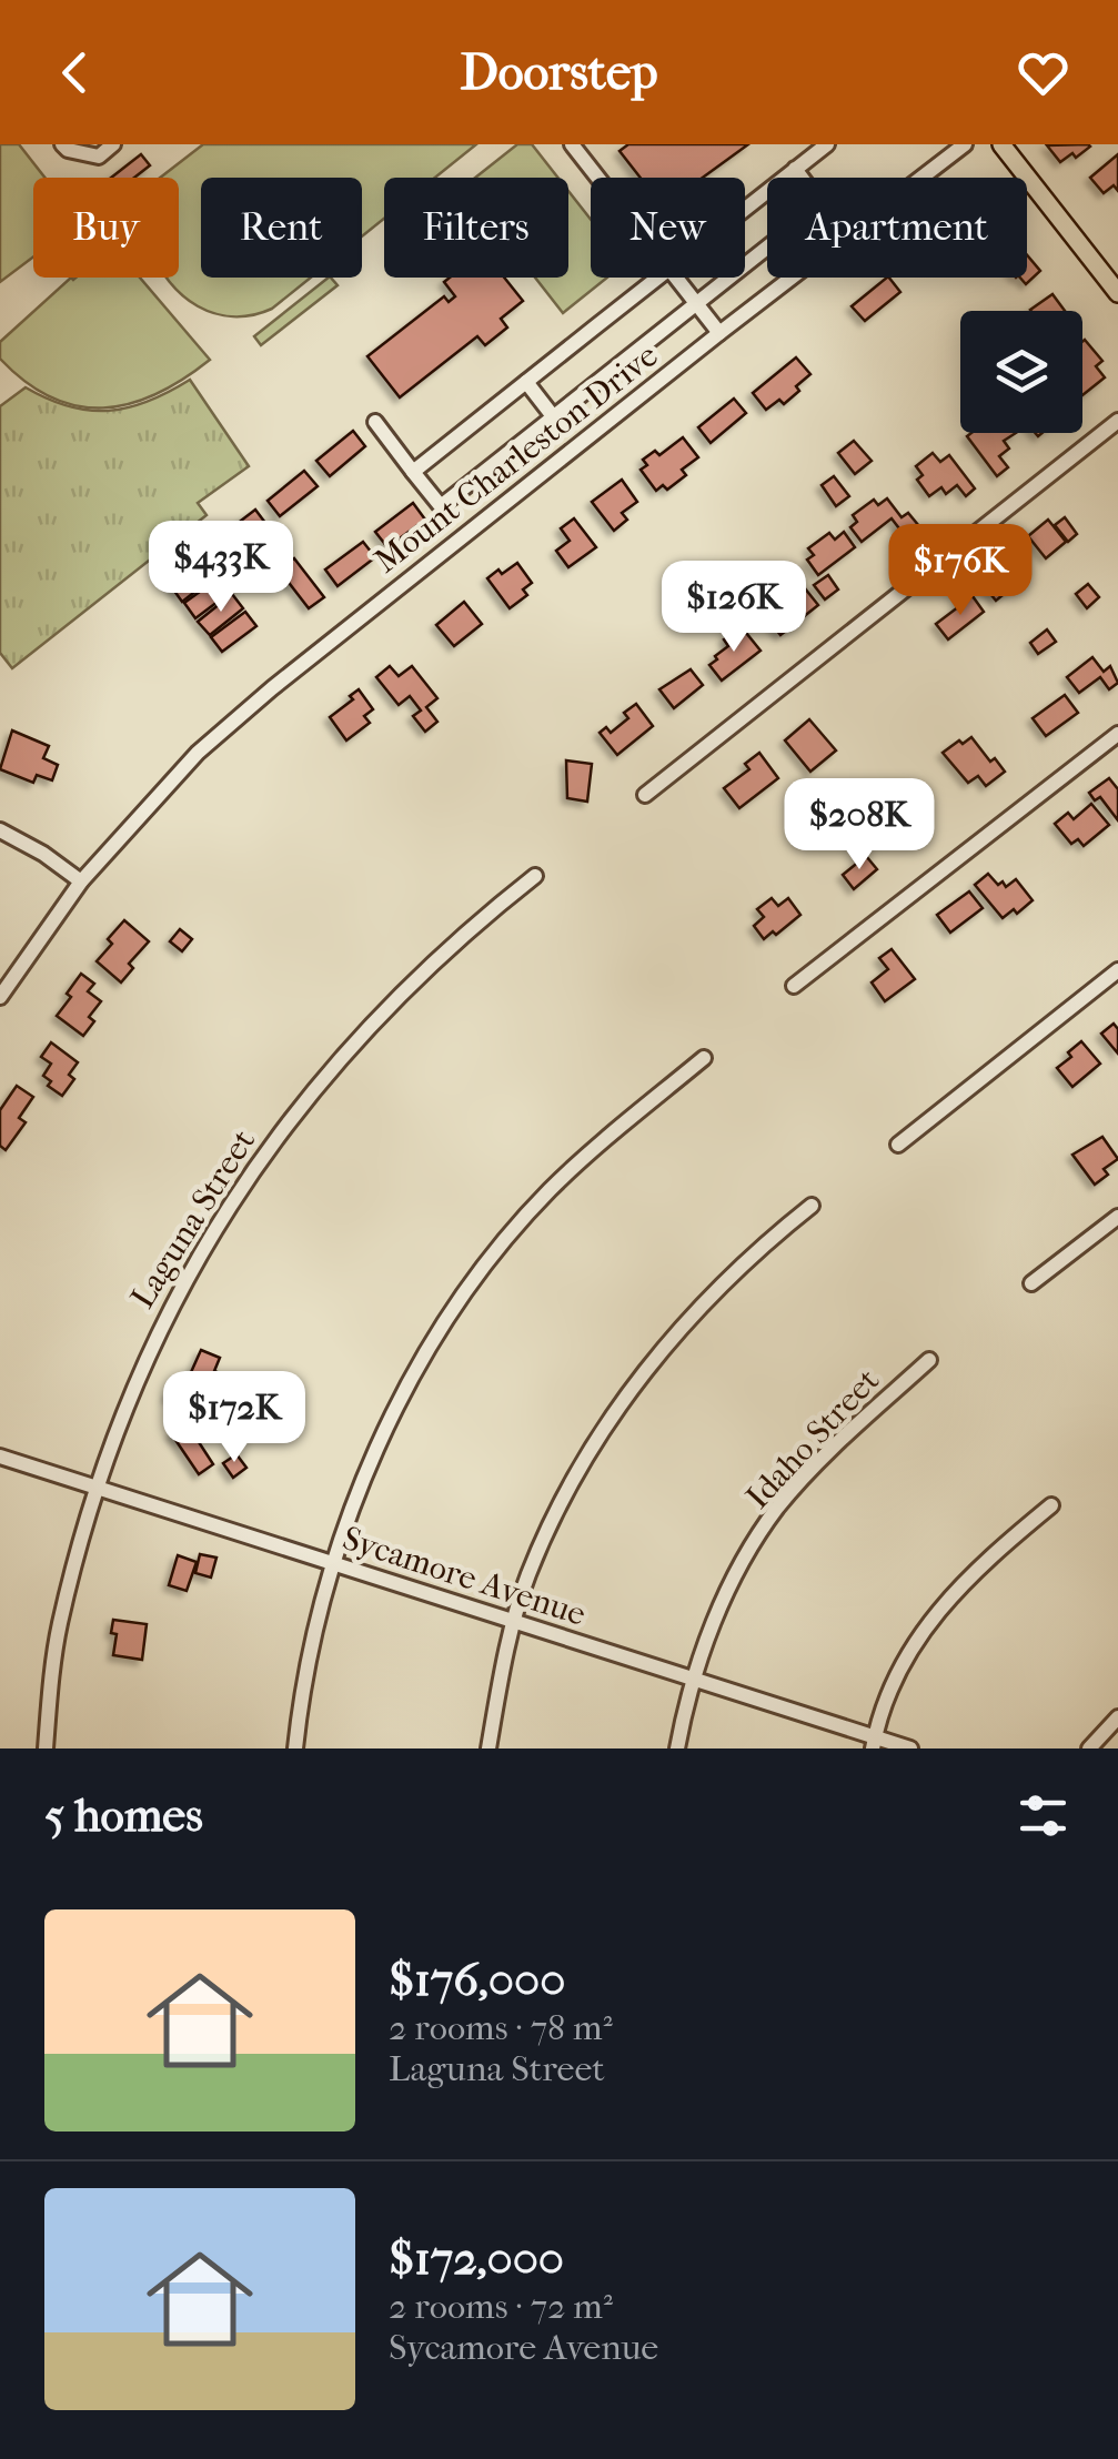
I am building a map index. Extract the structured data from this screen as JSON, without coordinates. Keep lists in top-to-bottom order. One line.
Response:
{"streets":{"street":["Mount Charleston Drive","Laguna Street","Idaho Street","Sycamore Avenue"]},"crossings":[["Laguna Street","Sycamore Avenue"],["Idaho Street","Sycamore Avenue"]],"page":{"header":"Doorstep","chip":["Buy","Rent","Filters","New","Apartment"],"price":["$433K","$176K","$126K","$208K","$172K"],"heading":"5 homes","list":[{"name":"$176,000","note":"2 rooms · 78 m² · Laguna Street"},{"name":"$172,000","note":"2 rooms · 72 m² · Sycamore Avenue"}]}}
